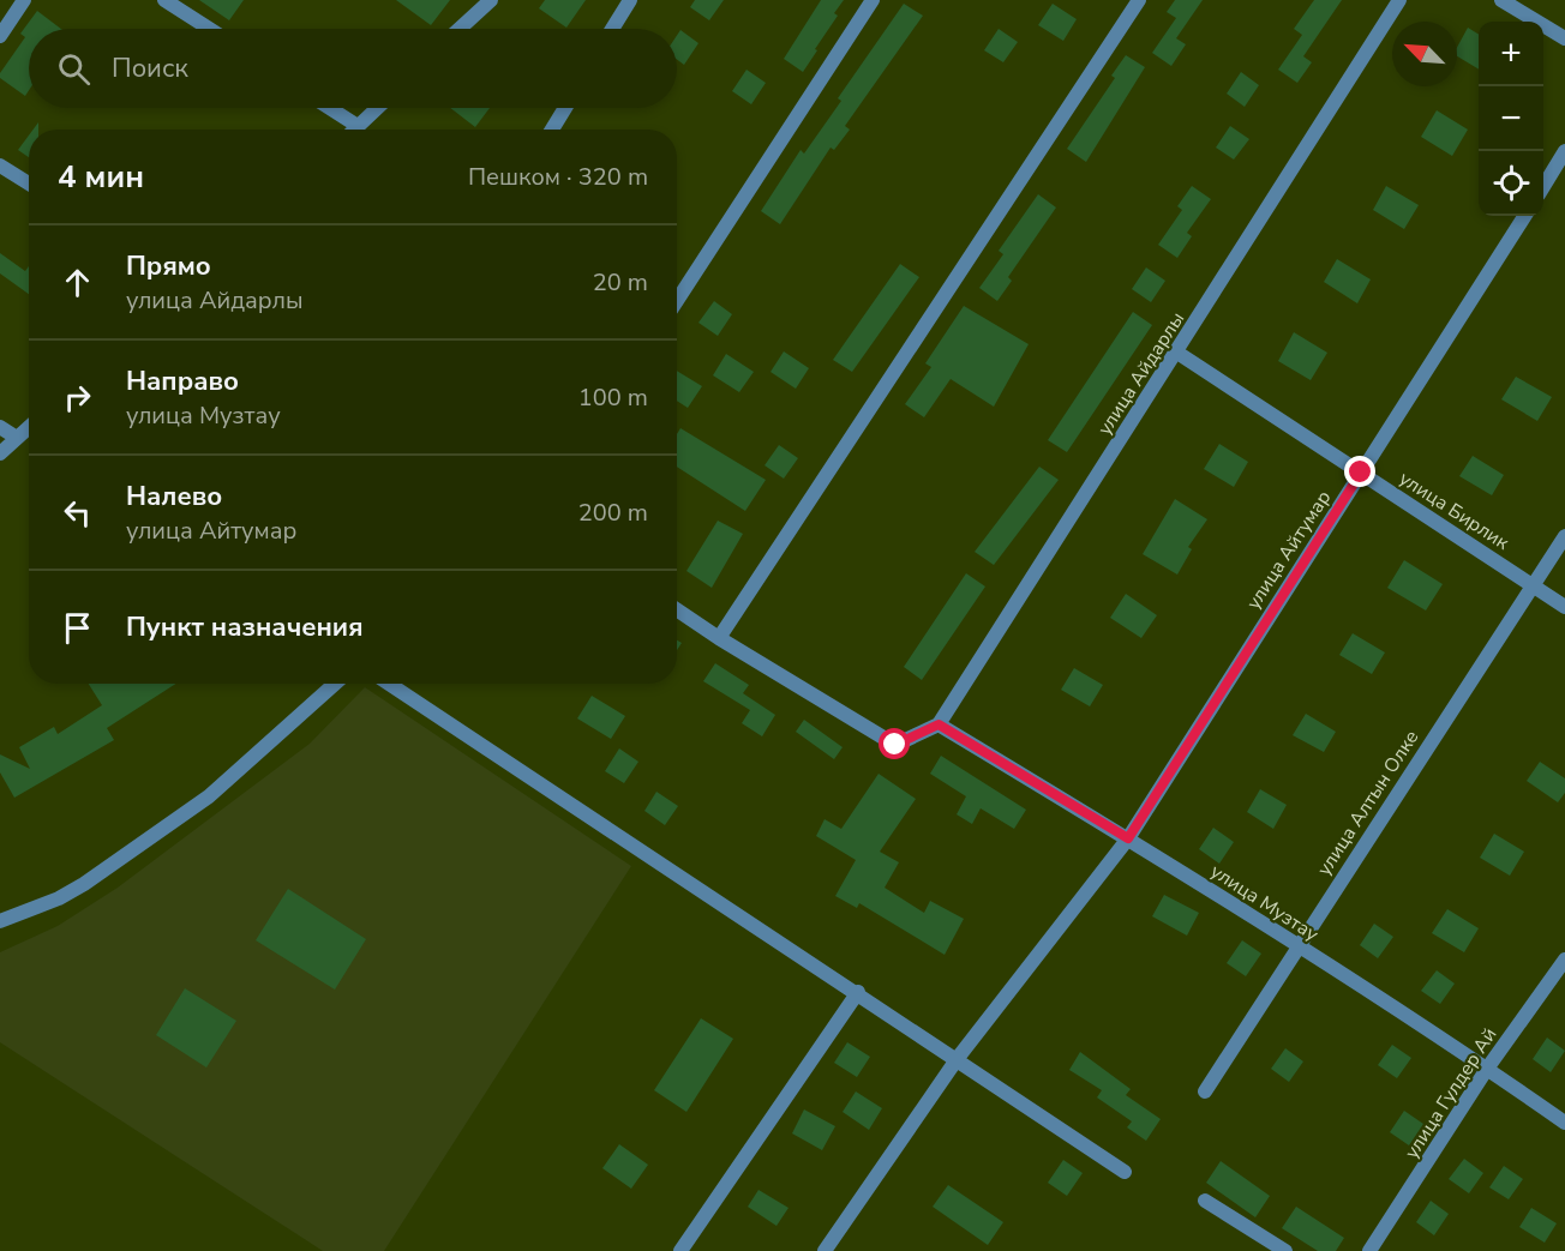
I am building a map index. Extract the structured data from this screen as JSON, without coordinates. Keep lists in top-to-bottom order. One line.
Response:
{"streets":{"street":["улица Айдарлы","улица Бирлик","улица Айтумар","улица Алтын Олке","улица Музтау","улица Гулдер Ай"]},"crossings":[["улица Айдарлы","улица Бирлик"],["улица Айдарлы","улица Музтау"],["улица Бирлик","улица Айтумар"],["улица Бирлик","улица Алтын Олке"],["улица Айтумар","улица Музтау"],["улица Алтын Олке","улица Музтау"],["улица Музтау","улица Гулдер Ай"]],"north":"top left","page":{"map_buttons":["+","−"],"search":"Поиск","heading":["4 мин","Пешком · 320 m"],"list":[["Прямо","улица Айдарлы","20 m"],["Направо","улица Музтау","100 m"],["Налево","улица Айтумар","200 m"],"Пункт назначения"]}}
